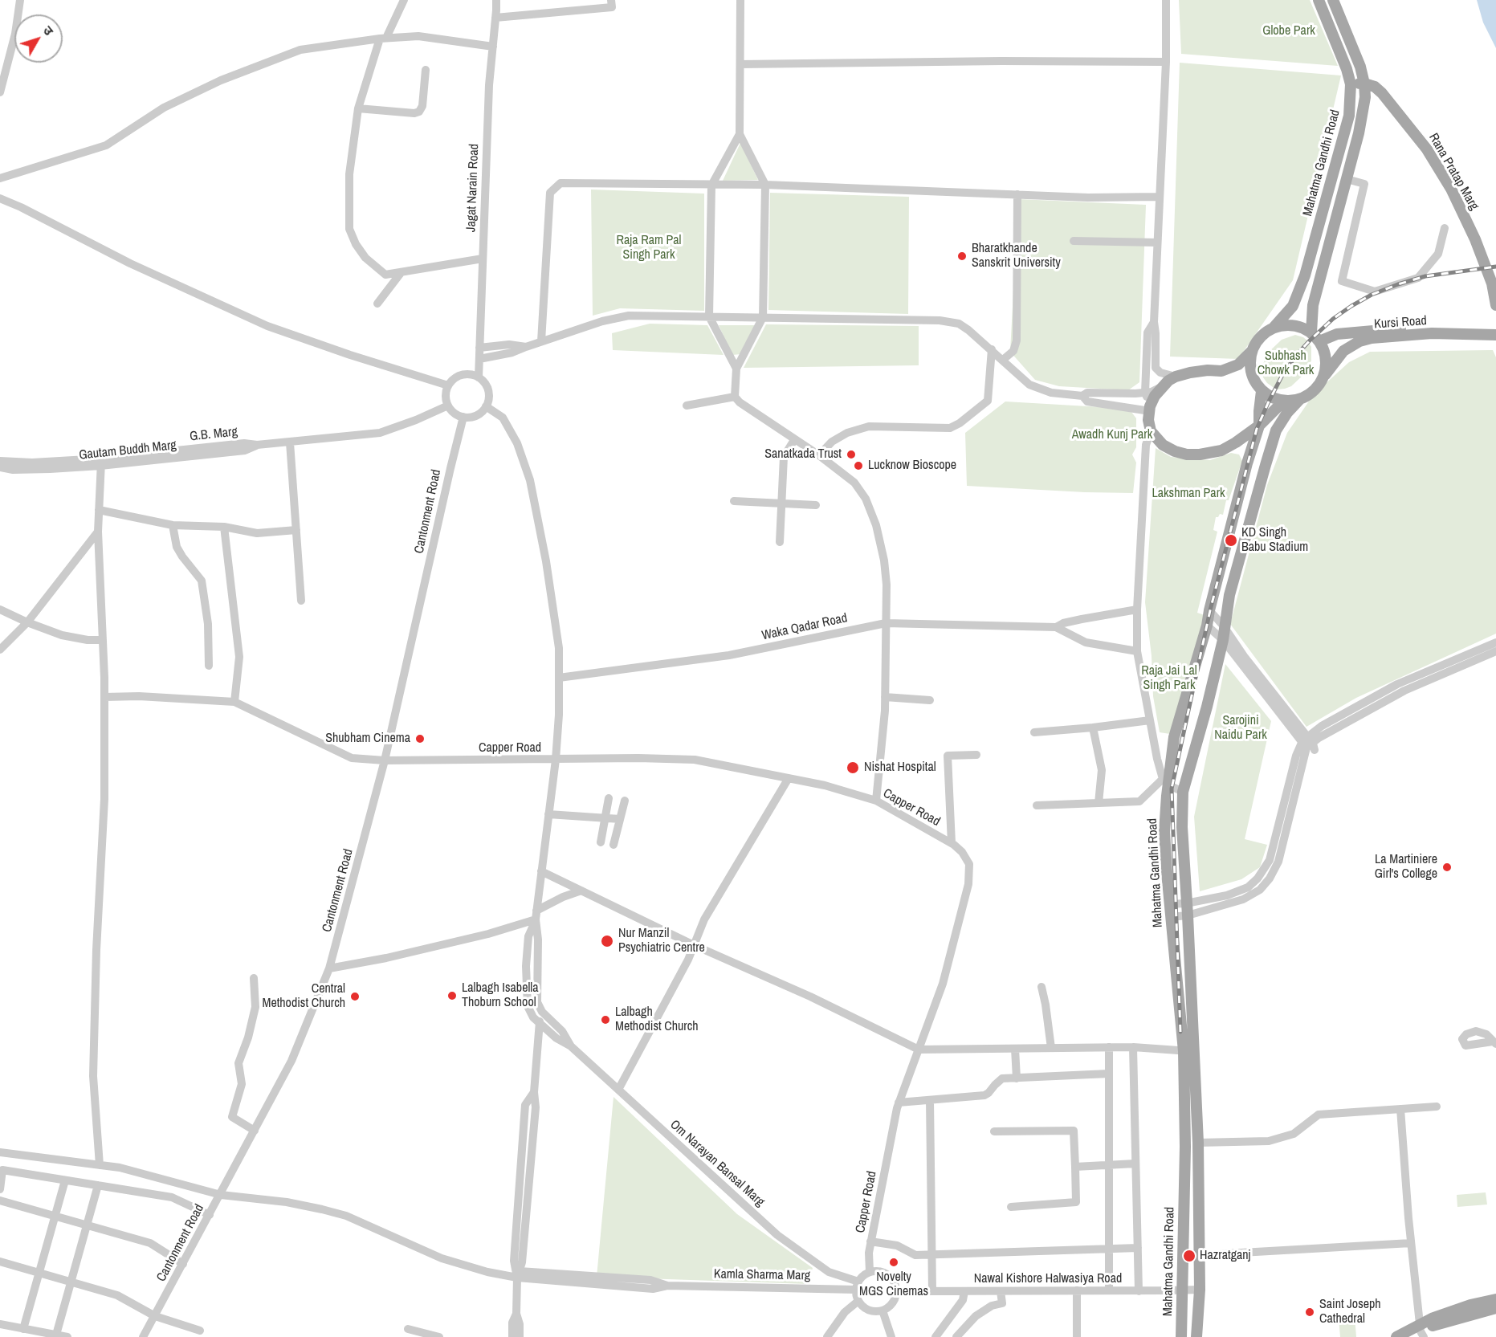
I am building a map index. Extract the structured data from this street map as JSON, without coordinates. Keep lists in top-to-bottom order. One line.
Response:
{"streets":{"main road":["Mahatma Gandhi Road","Rana Pratap Marg","Kursi Road"],"street":["Jagat Narain Road","Gautam Buddh Marg","Cantonment Road","Waka Qadar Road","Capper Road","Om Narayan Bansal Marg","Kamla Sharma Marg","Nawal Kishore Halwasiya Road"]},"crossings":[["Mahatma Gandhi Road","Rana Pratap Marg"],["Mahatma Gandhi Road","Kursi Road"],["Mahatma Gandhi Road","Nawal Kishore Halwasiya Road"],["Jagat Narain Road","Gautam Buddh Marg"],["Jagat Narain Road","Cantonment Road"],["Gautam Buddh Marg","Cantonment Road"],["Cantonment Road","Capper Road"],["Cantonment Road","Kamla Sharma Marg"],["Capper Road","Om Narayan Bansal Marg"],["Capper Road","Kamla Sharma Marg"],["Capper Road","Nawal Kishore Halwasiya Road"],["Om Narayan Bansal Marg","Kamla Sharma Marg"],["Om Narayan Bansal Marg","Nawal Kishore Halwasiya Road"],["Kamla Sharma Marg","Nawal Kishore Halwasiya Road"]],"parks":["Globe Park","Raja Ram Pal Singh Park","Subhash Chowk Park","Awadh Kunj Park","Lakshman Park","Raja Jai Lal Singh Park","Sarojini Naidu Park"],"places":["Bharatkhande Sanskrit University","Sanatkada Trust","Lucknow Bioscope","KD Singh Babu Stadium","Shubham Cinema","Nishat Hospital","La Martiniere Girl's College","Nur Manzil Psychiatric Centre","Lalbagh Isabella Thoburn School","Central Methodist Church","Lalbagh Methodist Church","Hazratganj","Novelty MGS Cinemas","Saint Joseph Cathedral"],"north":"top right"}
